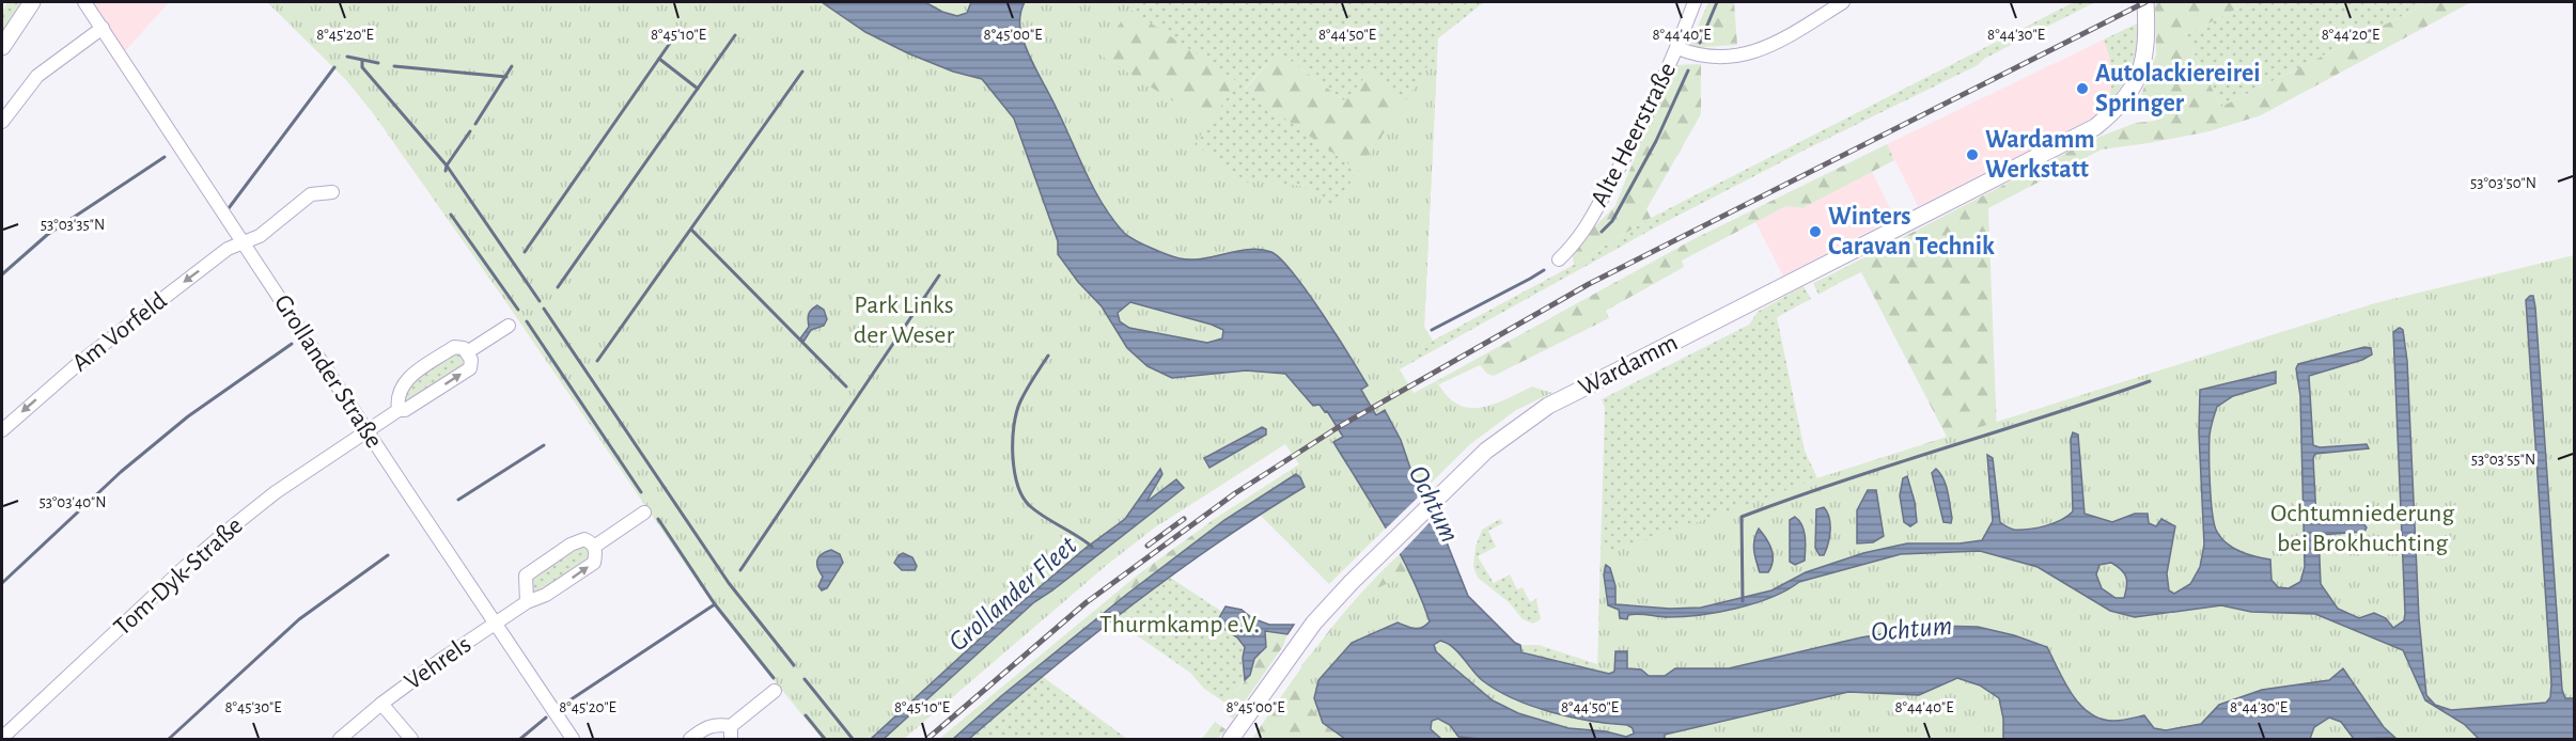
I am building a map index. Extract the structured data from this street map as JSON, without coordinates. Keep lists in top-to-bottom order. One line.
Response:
{"streets":{"street":["Alte Heerstraße","Am Vorfeld","Wardamm","Grollander Straße","Tom-Dyk-Straße","Vehrels"]},"crossings":[["Am Vorfeld","Grollander Straße"],["Grollander Straße","Tom-Dyk-Straße"],["Grollander Straße","Vehrels"]],"one_way":["Am Vorfeld"],"water":["Ochtum","Grollander Fleet"],"parks":["Park Links der Weser","Ochtumniederung bei Brokhuchting","Thurmkamp e.V."],"places":["Autolackiereirei Springer","Wardamm Werkstatt","Winters Caravan Technik"],"coordinates":["8°45'20\"E","8°45'10\"E","8°45'00\"E","8°44'50\"E","8°44'40\"E","8°44'30\"E","8°44'20\"E","53°03'50\"N","53°03'35\"N","53°03'55\"N","53°03'40\"N","8°45'30\"E"]}
